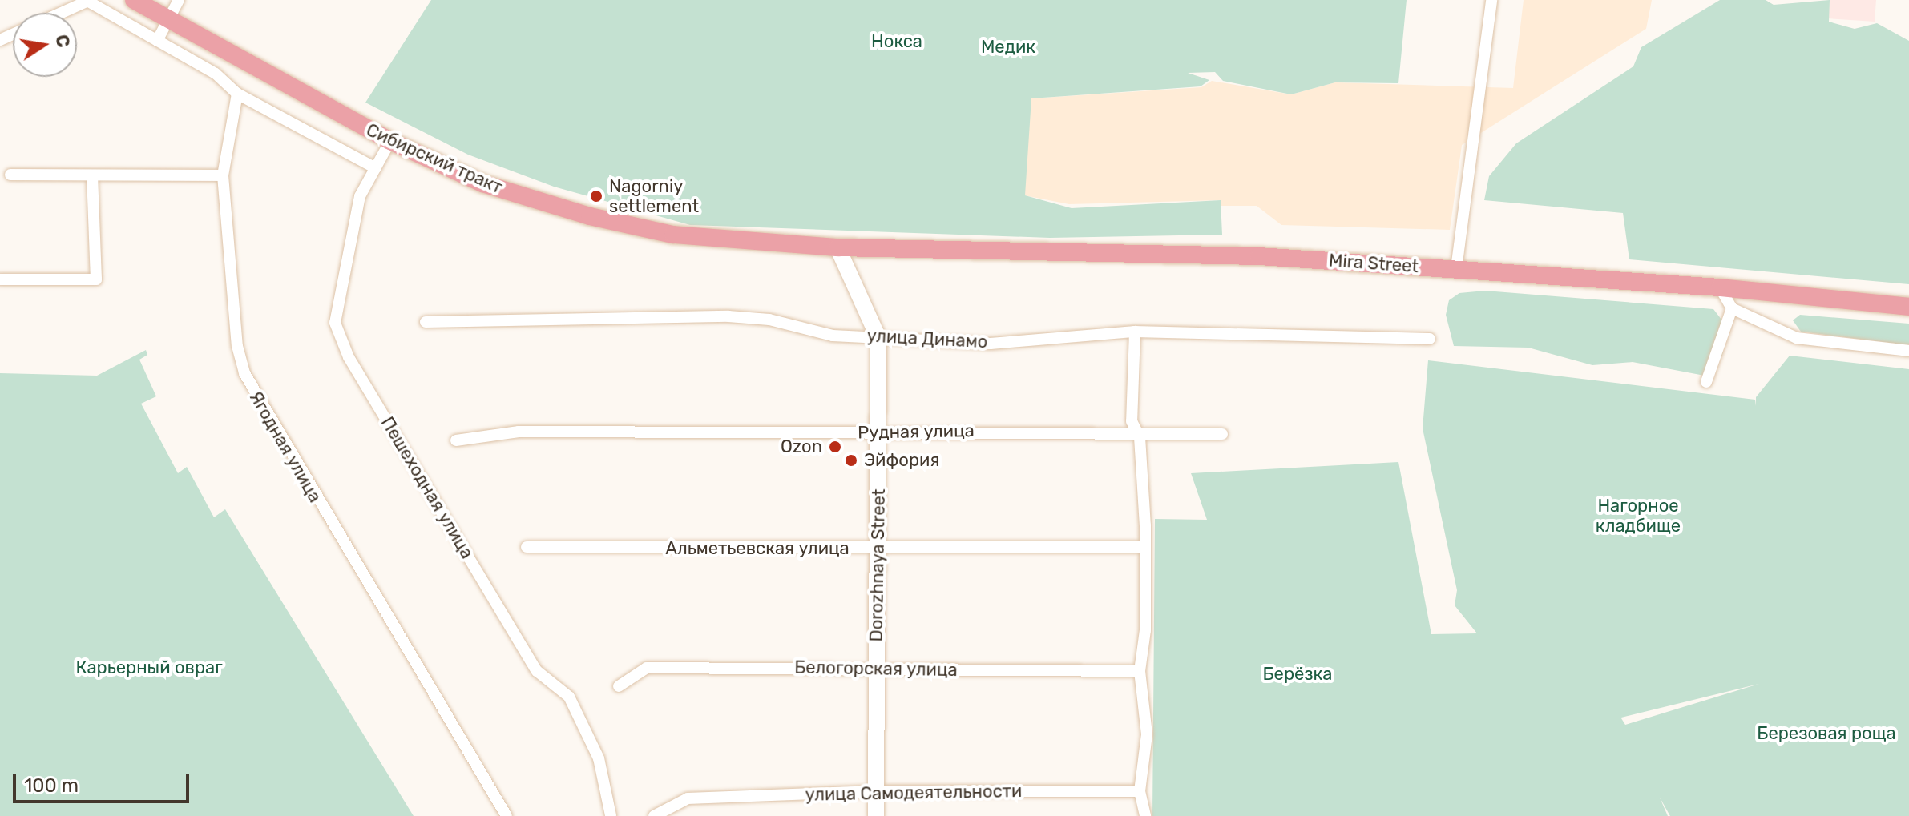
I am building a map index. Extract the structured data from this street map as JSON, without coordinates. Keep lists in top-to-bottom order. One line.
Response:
{"streets":{"main road":["Сибирский тракт","Mira Street"],"street":["улица Динамо","Рудная улица","Ягодная улица","Пешеходная улица","Альметьевская улица","Dorozhnaya Street","Белогорская улица","улица Самодеятельности"]},"crossings":[["Сибирский тракт","Mira Street"],["Сибирский тракт","Пешеходная улица"],["Сибирский тракт","Dorozhnaya Street"],["Mira Street","Dorozhnaya Street"],["улица Динамо","Dorozhnaya Street"],["Рудная улица","Dorozhnaya Street"],["Альметьевская улица","Dorozhnaya Street"],["Dorozhnaya Street","Белогорская улица"],["Dorozhnaya Street","улица Самодеятельности"]],"parks":["Нокса","Медик","Нагорное кладбище","Карьерный овраг","Берёзка","Березовая роща"],"places":["Nagorniy settlement","Ozon","Эйфория"],"scale_bar":"100 m","north":"right"}
